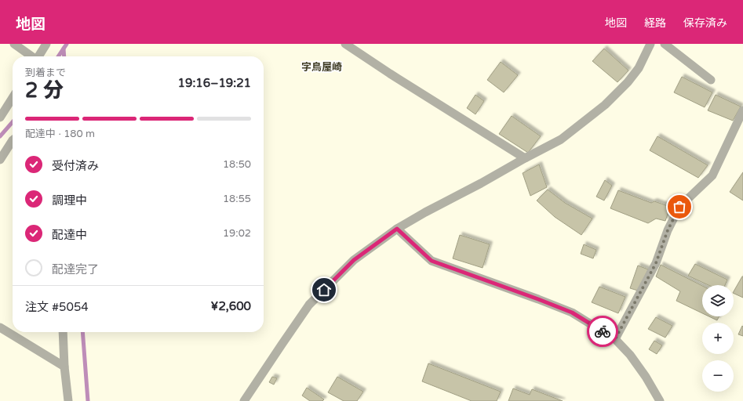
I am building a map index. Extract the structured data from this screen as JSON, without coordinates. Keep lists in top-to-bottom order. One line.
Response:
{"districts":["字鳥屋崎"],"page":{"header":"地図","nav":["地図","経路","保存済み"],"heading":["2 分","到着まで","19:16–19:21"],"panel":["注文 #5054","¥2,600"],"bar":"配達中 · 180 m","list":[["受付済み","18:50"],["調理中","18:55"],["配達中","19:02"],"配達完了"],"map_buttons":["+","−"]}}
